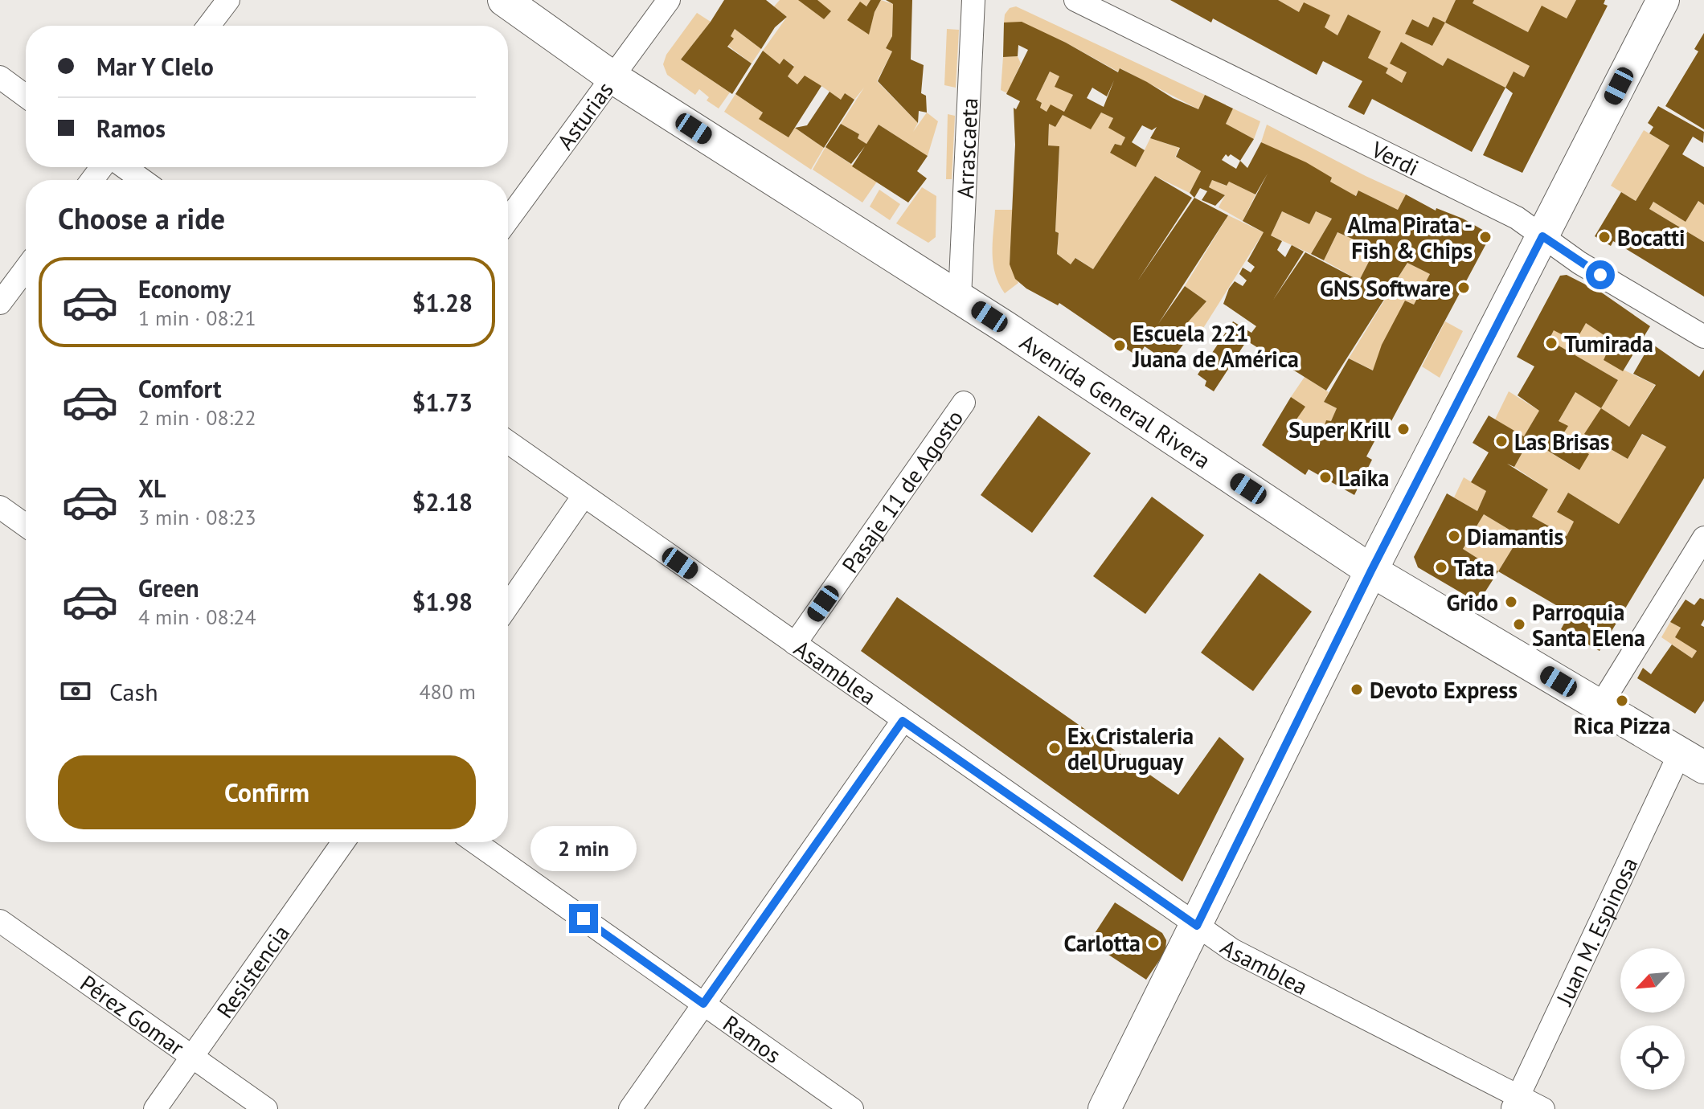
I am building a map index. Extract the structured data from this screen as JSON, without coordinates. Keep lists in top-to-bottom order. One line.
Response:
{"streets":{"main road":["Avenida General Rivera"],"street":["Asturias","Arrascaeta","Verdi","Pasaje 11 de Agosto","Asamblea","Juan M. Espinosa","Resistencia","Pérez Gomar","Ramos"]},"crossings":[["Asturias","Avenida General Rivera"],["Arrascaeta","Avenida General Rivera"],["Avenida General Rivera","Juan M. Espinosa"],["Pasaje 11 de Agosto","Asamblea"],["Asamblea","Juan M. Espinosa"],["Resistencia","Pérez Gomar"]],"places":["Alma Pirata - Fish & Chips","Bocatti","GNS Software","Tumirada","Escuela 221 Juana de América","Super Krill","Las Brisas","Laika","Diamantis","Tata","Grido","Parroquia Santa Elena","Devoto Express","Rica Pizza","Ex Cristaleria del Uruguay","Carlotta"],"north":"bottom left","page":{"banner":["Mar Y CIelo","Ramos"],"heading":"Choose a ride","list":[{"name":"Economy","note":"1 min · 08:21","value":"$1.28"},{"name":"Comfort","note":"2 min · 08:22","value":"$1.73"},{"name":"XL","note":"3 min · 08:23","value":"$2.18"},{"name":"Green","note":"4 min · 08:24","value":"$1.98"}],"pay":["Cash","480 m"],"buttons":"Confirm","bubble":"2 min"}}
